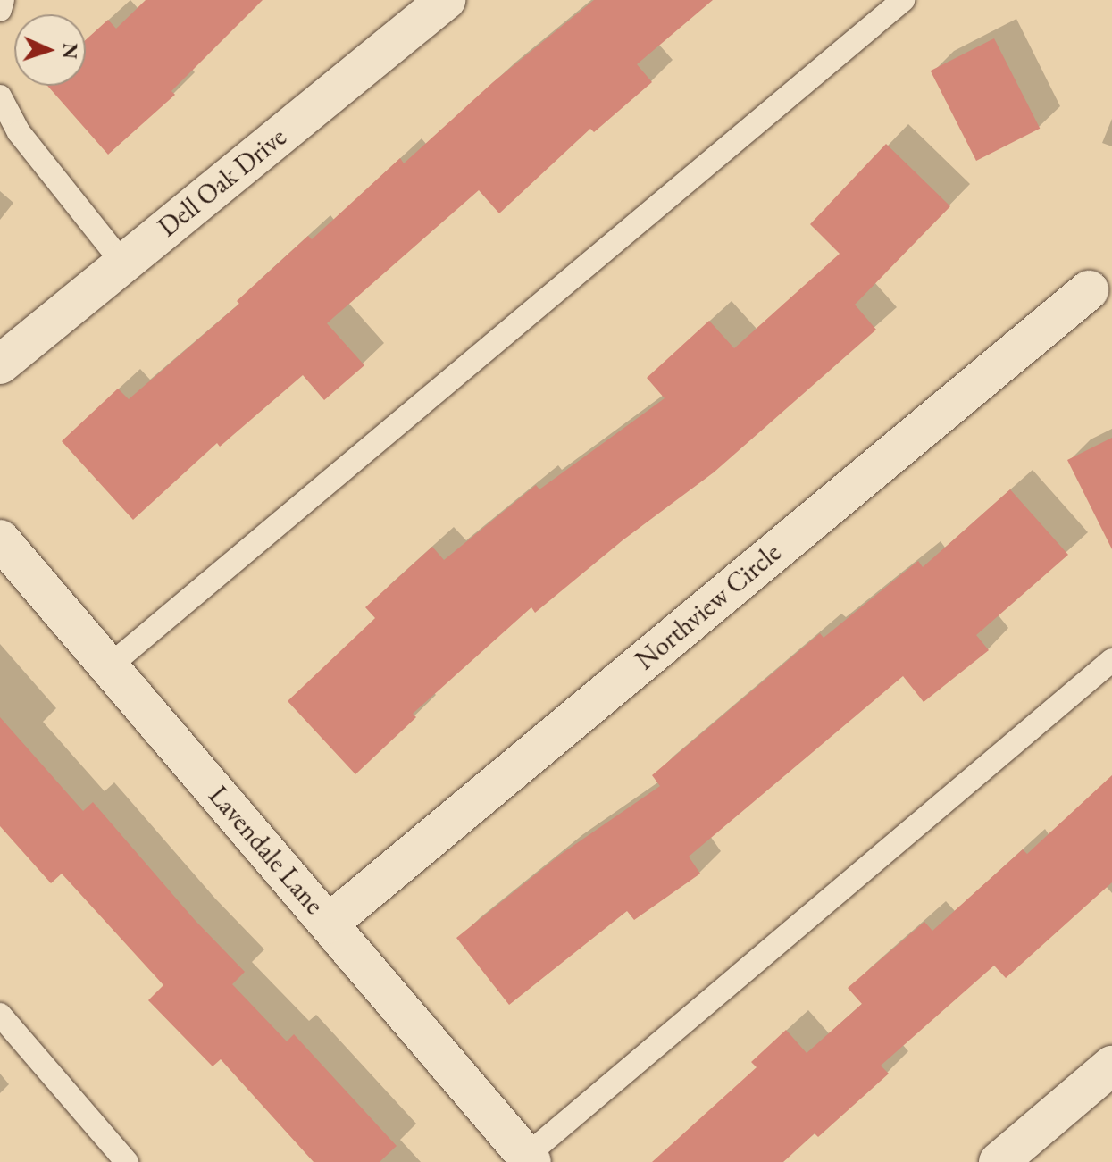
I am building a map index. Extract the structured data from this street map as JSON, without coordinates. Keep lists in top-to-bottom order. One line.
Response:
{"streets":{"street":["Dell Oak Drive","Northview Circle","Lavendale Lane"]},"crossings":[["Northview Circle","Lavendale Lane"]],"north":"right"}
